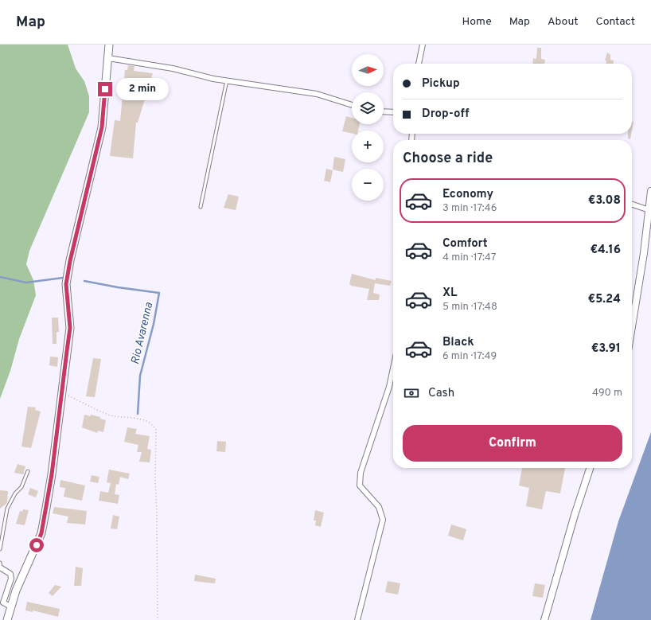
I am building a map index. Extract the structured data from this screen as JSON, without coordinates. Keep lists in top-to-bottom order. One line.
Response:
{"water":["Rio Avarenna"],"north":"right","page":{"header":"Map","nav":["Home","Map","About","Contact"],"map_buttons":["+","−"],"banner":["Pickup","Drop-off"],"bubble":"2 min","heading":"Choose a ride","list":[{"name":"Economy","note":"3 min · 17:46","value":"€3.08"},{"name":"Comfort","note":"4 min · 17:47","value":"€4.16"},{"name":"XL","note":"5 min · 17:48","value":"€5.24"},{"name":"Black","note":"6 min · 17:49","value":"€3.91"}],"pay":["Cash","490 m"],"buttons":"Confirm"}}
